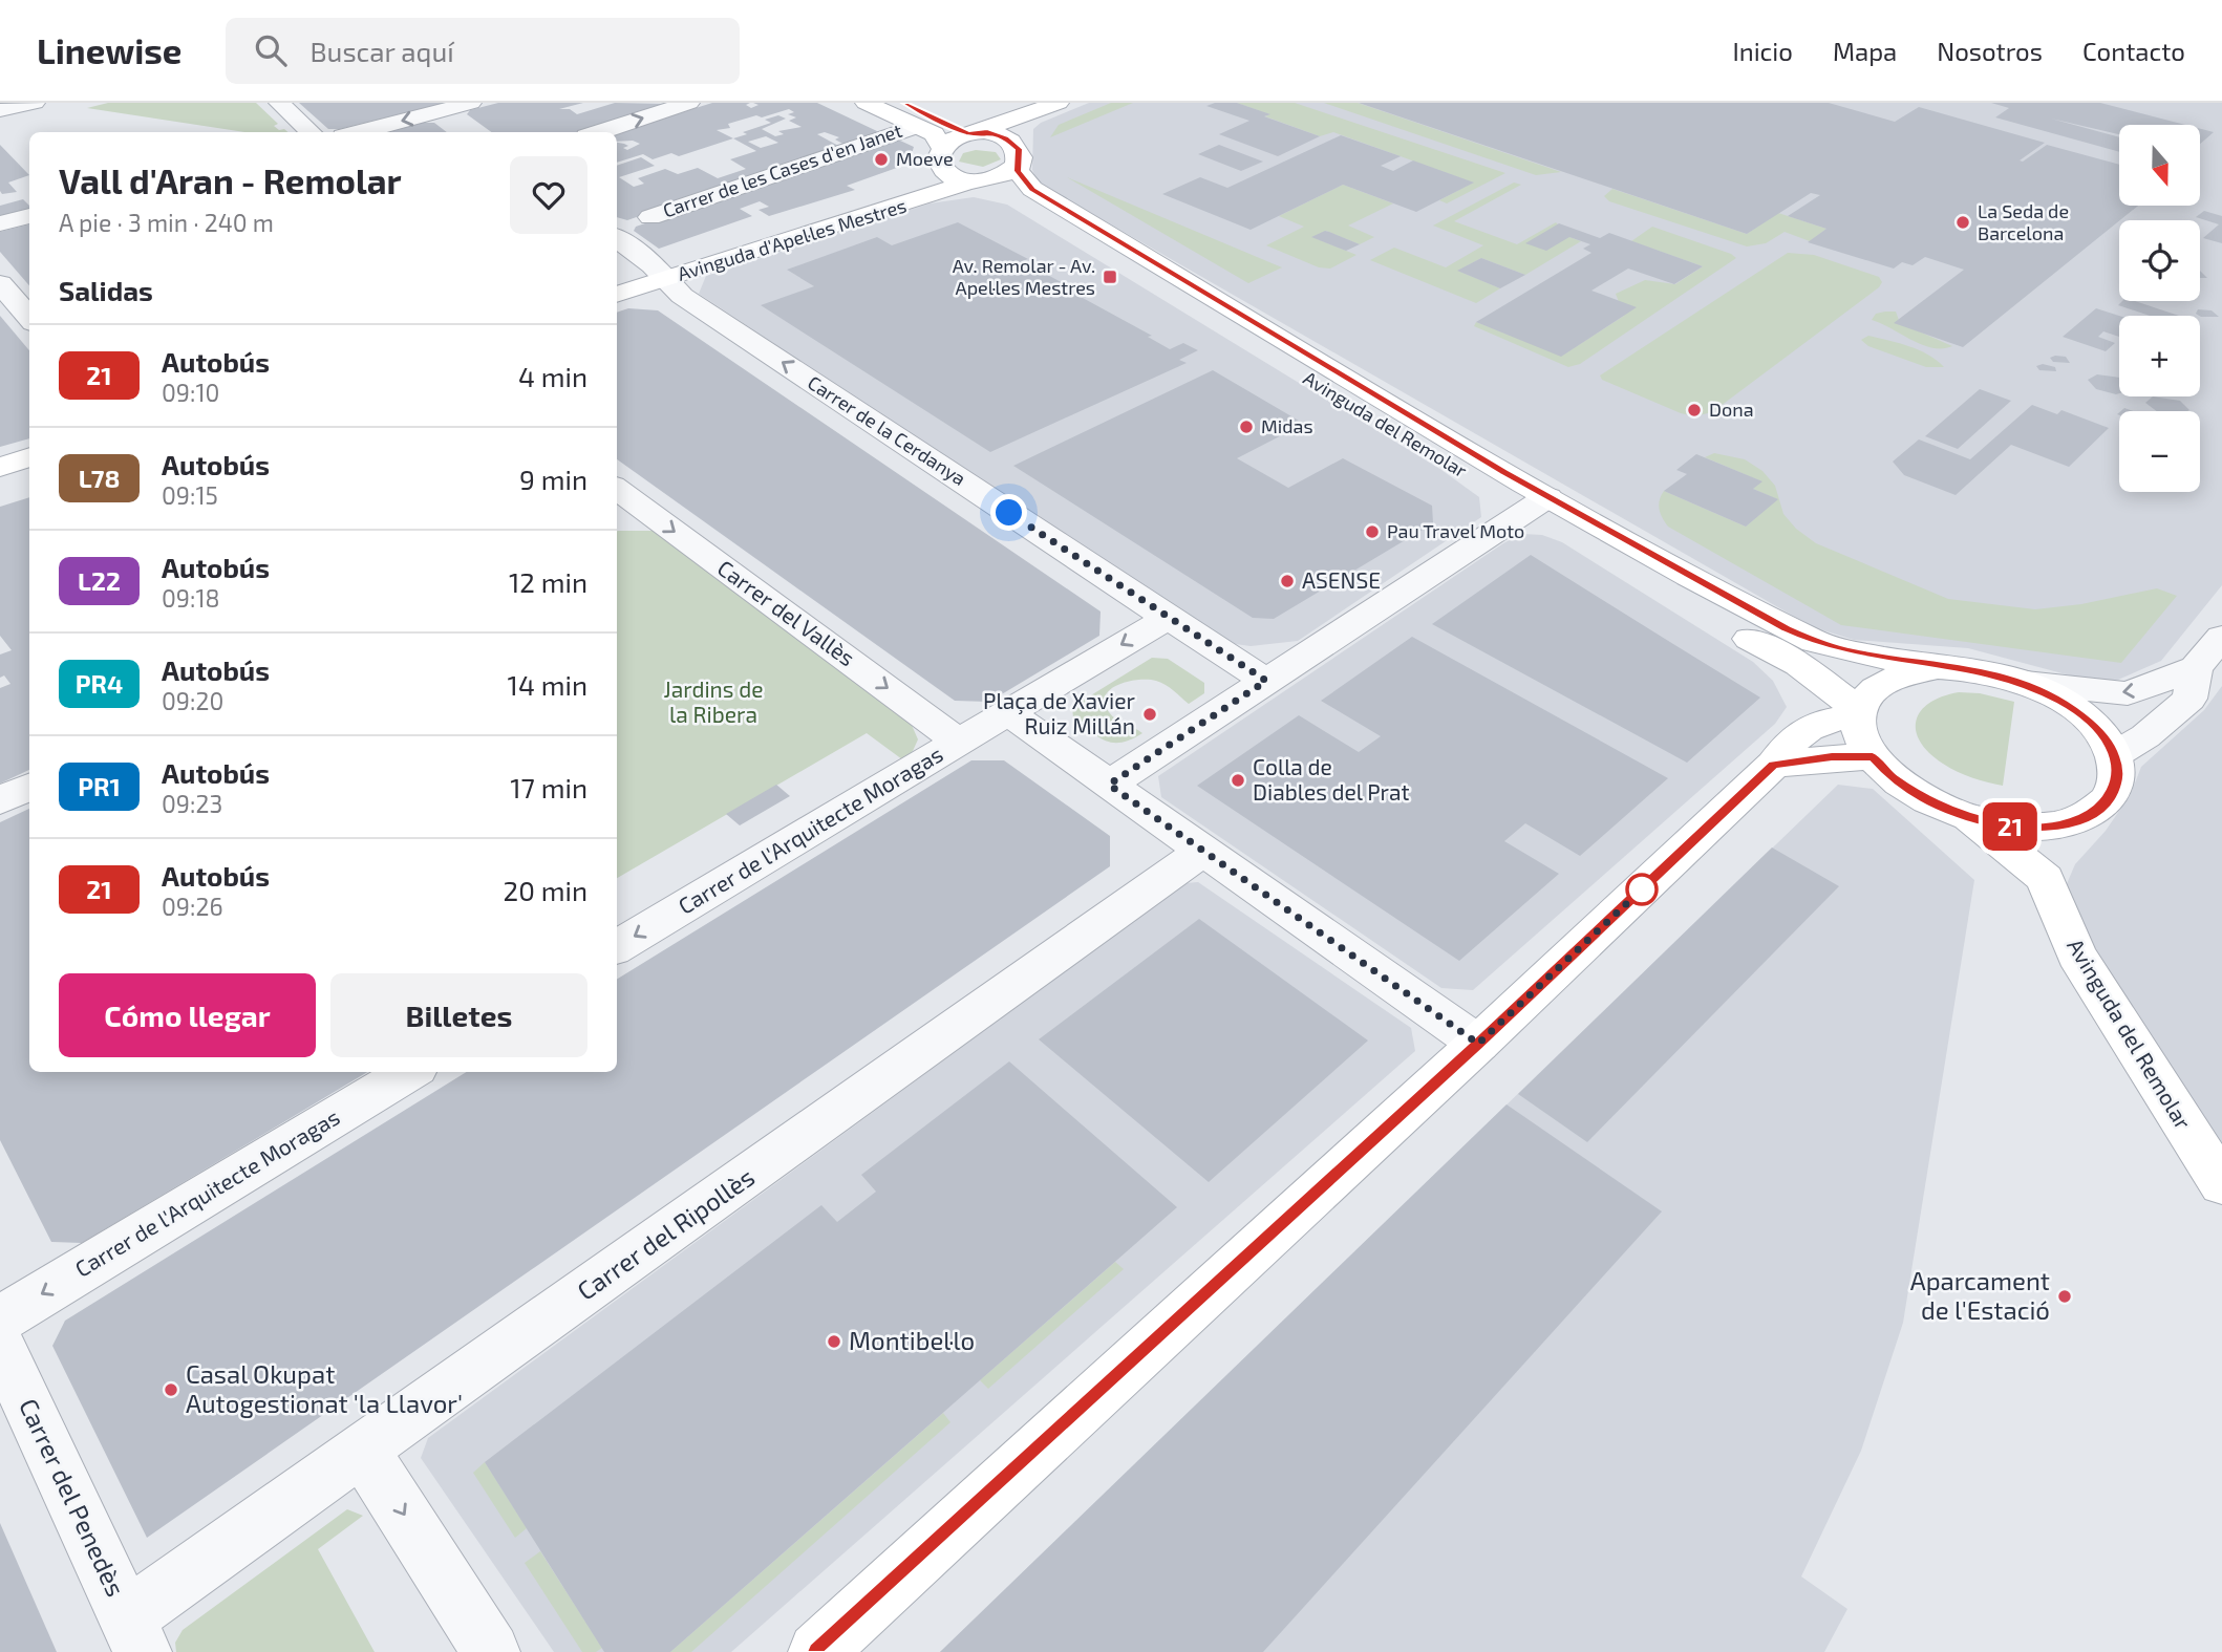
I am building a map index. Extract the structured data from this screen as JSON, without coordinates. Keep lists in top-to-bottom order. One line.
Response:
{"streets":{"street":["Carrer de les Cases d'en Janet","Avinguda d'Apel·les Mestres","Avinguda del Remolar","Carrer de la Cerdanya","Carrer del Vallès","Carrer de l'Arquitecte Moragas","Carrer del Ripollès","Carrer del Penedès"]},"crossings":[["Carrer de les Cases d'en Janet","Avinguda del Remolar"],["Avinguda d'Apel·les Mestres","Avinguda del Remolar"],["Avinguda d'Apel·les Mestres","Carrer de la Cerdanya"],["Carrer del Vallès","Carrer de l'Arquitecte Moragas"],["Carrer del Ripollès","Carrer del Penedès"]],"one_way":["Carrer del Vallès","Carrer de l'Arquitecte Moragas"],"parks":["Jardins de la Ribera"],"places":{"other":["Moeve","La Seda de Barcelona","Dona","Midas","Pau Travel Moto","ASENSE","Plaça de Xavier Ruiz Millán","Colla de Diables del Prat","Aparcament de l'Estació","Montibel·lo","Casal Okupat Autogestionat 'la Llavor'"],"transit":["Av. Remolar - Av. Apel·les Mestres"]},"lines":["bus line 21"],"north":"bottom","page":{"header":"Linewise","search":"Buscar aquí","nav":["Inicio","Mapa","Nosotros","Contacto"],"on_map":"21","map_buttons":["+","−"],"heading":[["Vall d'Aran - Remolar","A pie · 3 min · 240 m"],"Salidas"],"list":[{"mark":"21","name":"Autobús","note":"09:10","value":"4 min"},{"mark":"L78","name":"Autobús","note":"09:15","value":"9 min"},{"mark":"L22","name":"Autobús","note":"09:18","value":"12 min"},{"mark":"PR4","name":"Autobús","note":"09:20","value":"14 min"},{"mark":"PR1","name":"Autobús","note":"09:23","value":"17 min"},{"mark":"21","name":"Autobús","note":"09:26","value":"20 min"}],"buttons":["Cómo llegar","Billetes"]}}
